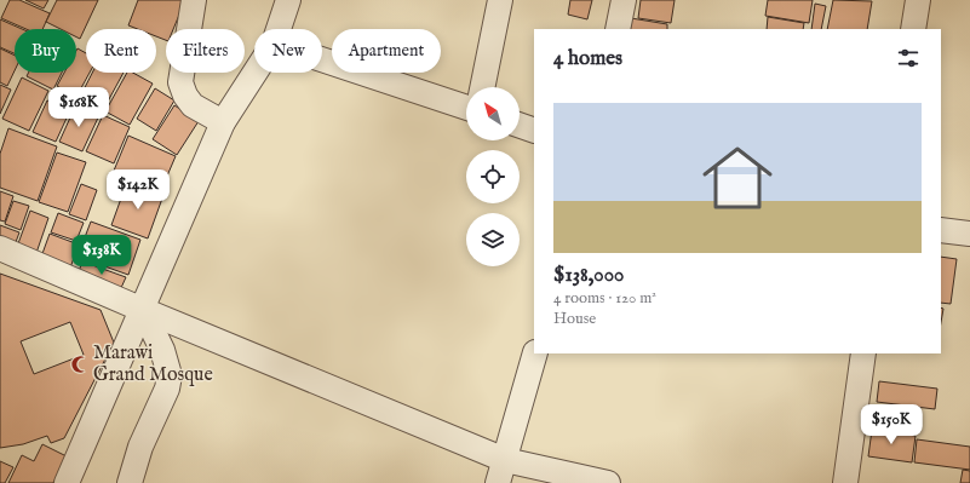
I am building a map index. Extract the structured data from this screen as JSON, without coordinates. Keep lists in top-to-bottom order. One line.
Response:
{"places":{"mosque":["Marawi Grand Mosque"]},"north":"top left","page":{"chip":["Buy","Rent","Filters","New","Apartment"],"heading":"4 homes","price":["$168K","$142K","$138K","$150K"],"list":[{"name":"$138,000","note":"4 rooms · 120 m² · House"}]}}
